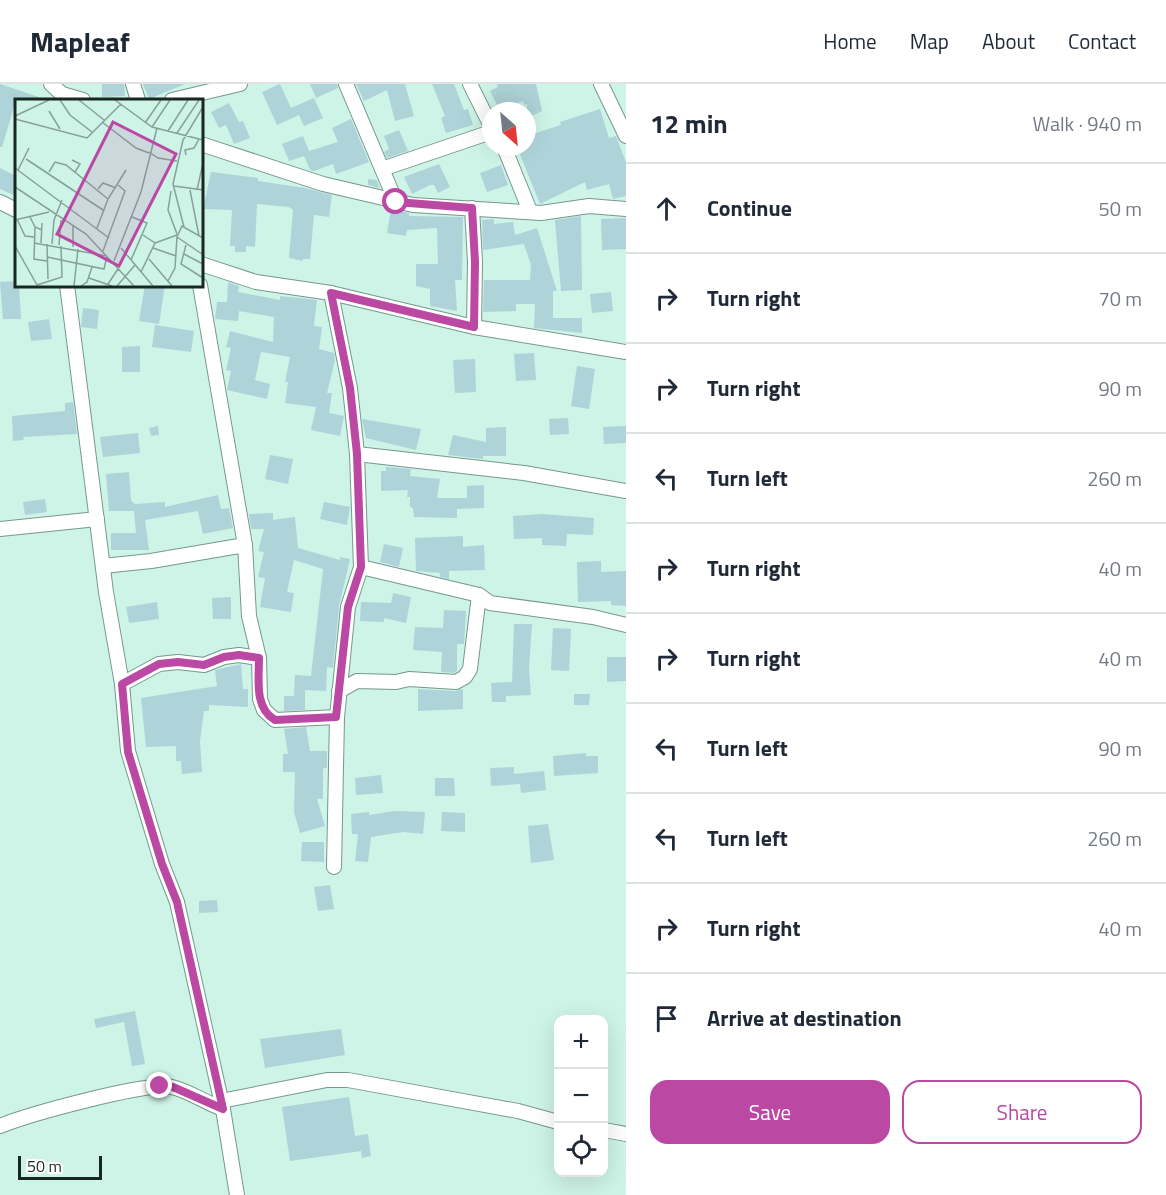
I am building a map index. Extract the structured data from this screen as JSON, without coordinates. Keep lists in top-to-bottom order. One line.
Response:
{"scale_bar":"50 m","north":"bottom right","page":{"header":"Mapleaf","nav":["Home","Map","About","Contact"],"heading":["12 min","Walk · 940 m"],"list":[["Continue","50 m"],["Turn right","70 m"],["Turn right","90 m"],["Turn left","260 m"],["Turn right","40 m"],["Turn right","40 m"],["Turn left","90 m"],["Turn left","260 m"],["Turn right","40 m"],"Arrive at destination"],"map_buttons":["+","−"],"buttons":["Save","Share"],"scale":"50 m"}}
